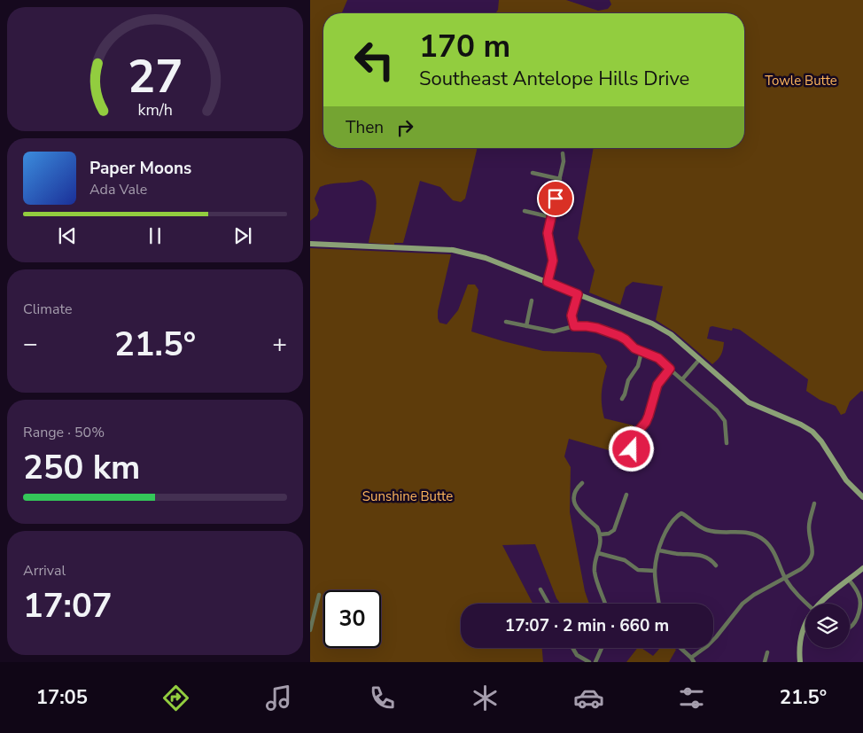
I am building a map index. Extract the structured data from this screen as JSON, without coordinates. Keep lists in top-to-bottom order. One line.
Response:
{"parks":["Towle Butte","Sunshine Butte"],"page":{"turn":["170 m","Southeast Antelope Hills Drive"],"then":"Then","song":["Paper Moons","Ada Vale"],"tile":["Climate",["Range · 50%","250 km"],["Arrival","17:07"]],"heat":["−","21.5°","+"],"limit":"30","trip":"17:07 · 2 min · 660 m","tabs":["17:05","21.5°"],"gauge":["27","km/h"]}}
